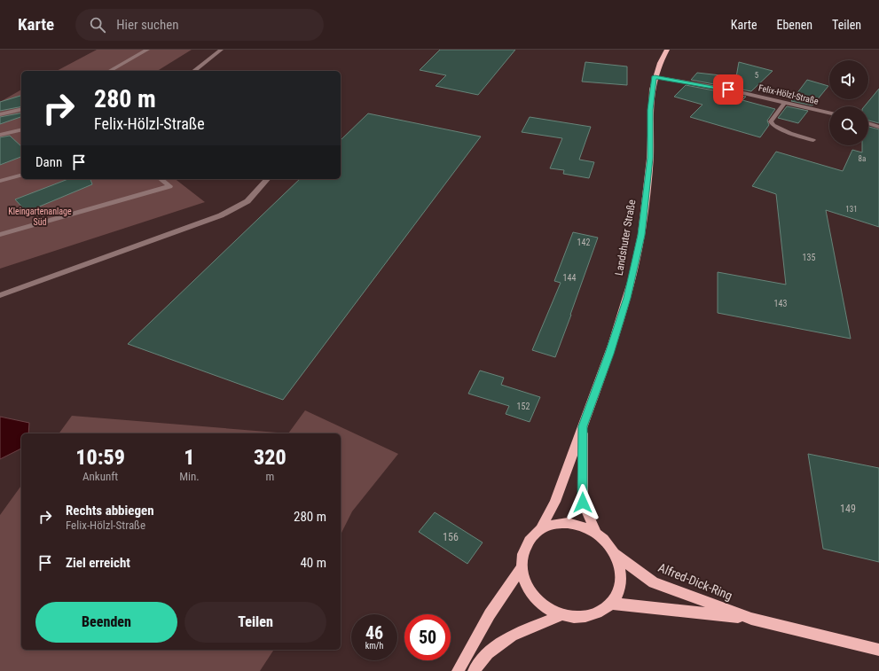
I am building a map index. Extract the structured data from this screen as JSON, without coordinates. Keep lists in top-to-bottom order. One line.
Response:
{"streets":{"main road":["Landshuter Straße","Alfred-Dick-Ring"],"street":["Felix-Hölzl-Straße"]},"crossings":[["Felix-Hölzl-Straße","Landshuter Straße"],["Landshuter Straße","Alfred-Dick-Ring"]],"parks":["Kleingartenanlage Süd"],"house_numbers":["5","8a","131","142","135","144","143","152","149","156"],"page":{"header":"Karte","search":"Hier suchen","nav":["Karte","Ebenen","Teilen"],"turn":["280 m","Felix-Hölzl-Straße"],"then":"Dann","eta":["10:59","Ankunft","1","Min.","320","m"],"list":[{"name":"Rechts abbiegen","note":"Felix-Hölzl-Straße","value":"280 m"},{"name":"Ziel erreicht","value":"40 m"}],"buttons":["Beenden","Teilen"],"speed":"46 km/h","limit":"50"}}
